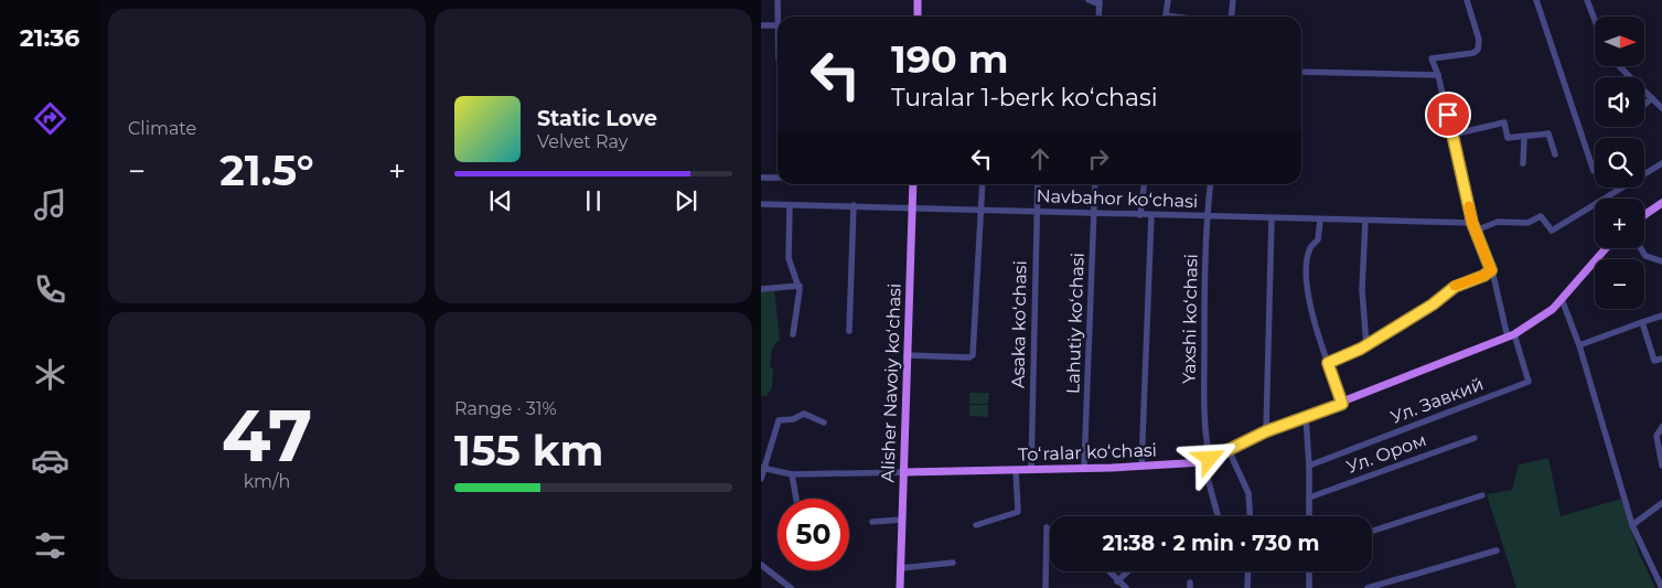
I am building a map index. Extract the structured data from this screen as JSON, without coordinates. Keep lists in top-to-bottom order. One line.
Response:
{"streets":{"main road":["Alisher Navoiy koʻchasi","Toʻralar koʻchasi"],"street":["Navbahor koʻchasi","Yaxshi koʻchasi","Lahutiy koʻchasi","Asaka koʻchasi","Ул. Завкий","Ул. Ором"]},"crossings":[["Navbahor koʻchasi","Yaxshi koʻchasi"],["Navbahor koʻchasi","Lahutiy koʻchasi"],["Navbahor koʻchasi","Asaka koʻchasi"],["Navbahor koʻchasi","Alisher Navoiy koʻchasi"],["Yaxshi koʻchasi","Toʻralar koʻchasi"],["Lahutiy koʻchasi","Toʻralar koʻchasi"],["Asaka koʻchasi","Toʻralar koʻchasi"],["Alisher Navoiy koʻchasi","Toʻralar koʻchasi"],["Ул. Завкий","Toʻralar koʻchasi"]],"north":"right","page":{"tabs":"21:36","tile":["Climate",["47","km/h"],["Range · 31%","155 km"]],"map_buttons":["+","−"],"turn":["190 m","Turalar 1-berk koʻchasi"],"song":["Static Love","Velvet Ray"],"heat":["−","21.5°","+"],"limit":"50","trip":"21:38 · 2 min · 730 m"}}
